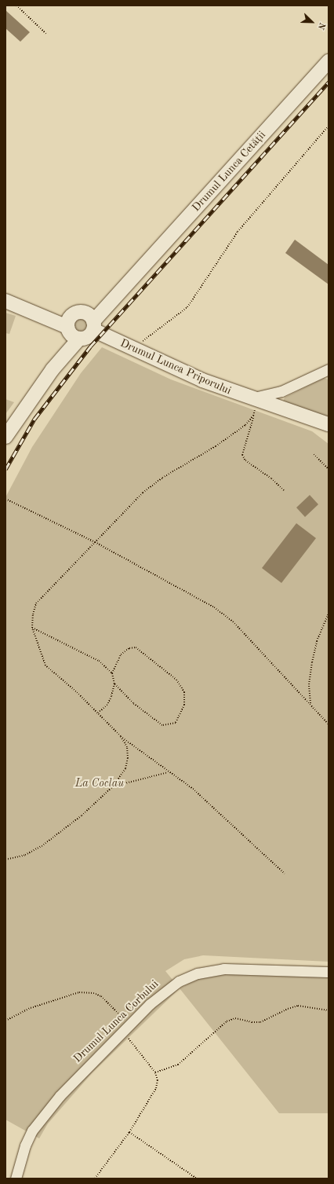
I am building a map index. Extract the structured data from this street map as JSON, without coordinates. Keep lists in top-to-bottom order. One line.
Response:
{"streets":{"street":["Drumul Lunca Cetății","Drumul Lunca Priporului","Drumul Lunca Corbului"]},"crossings":[["Drumul Lunca Cetății","Drumul Lunca Priporului"]],"parks":["La Coclau"],"north":"bottom right"}
